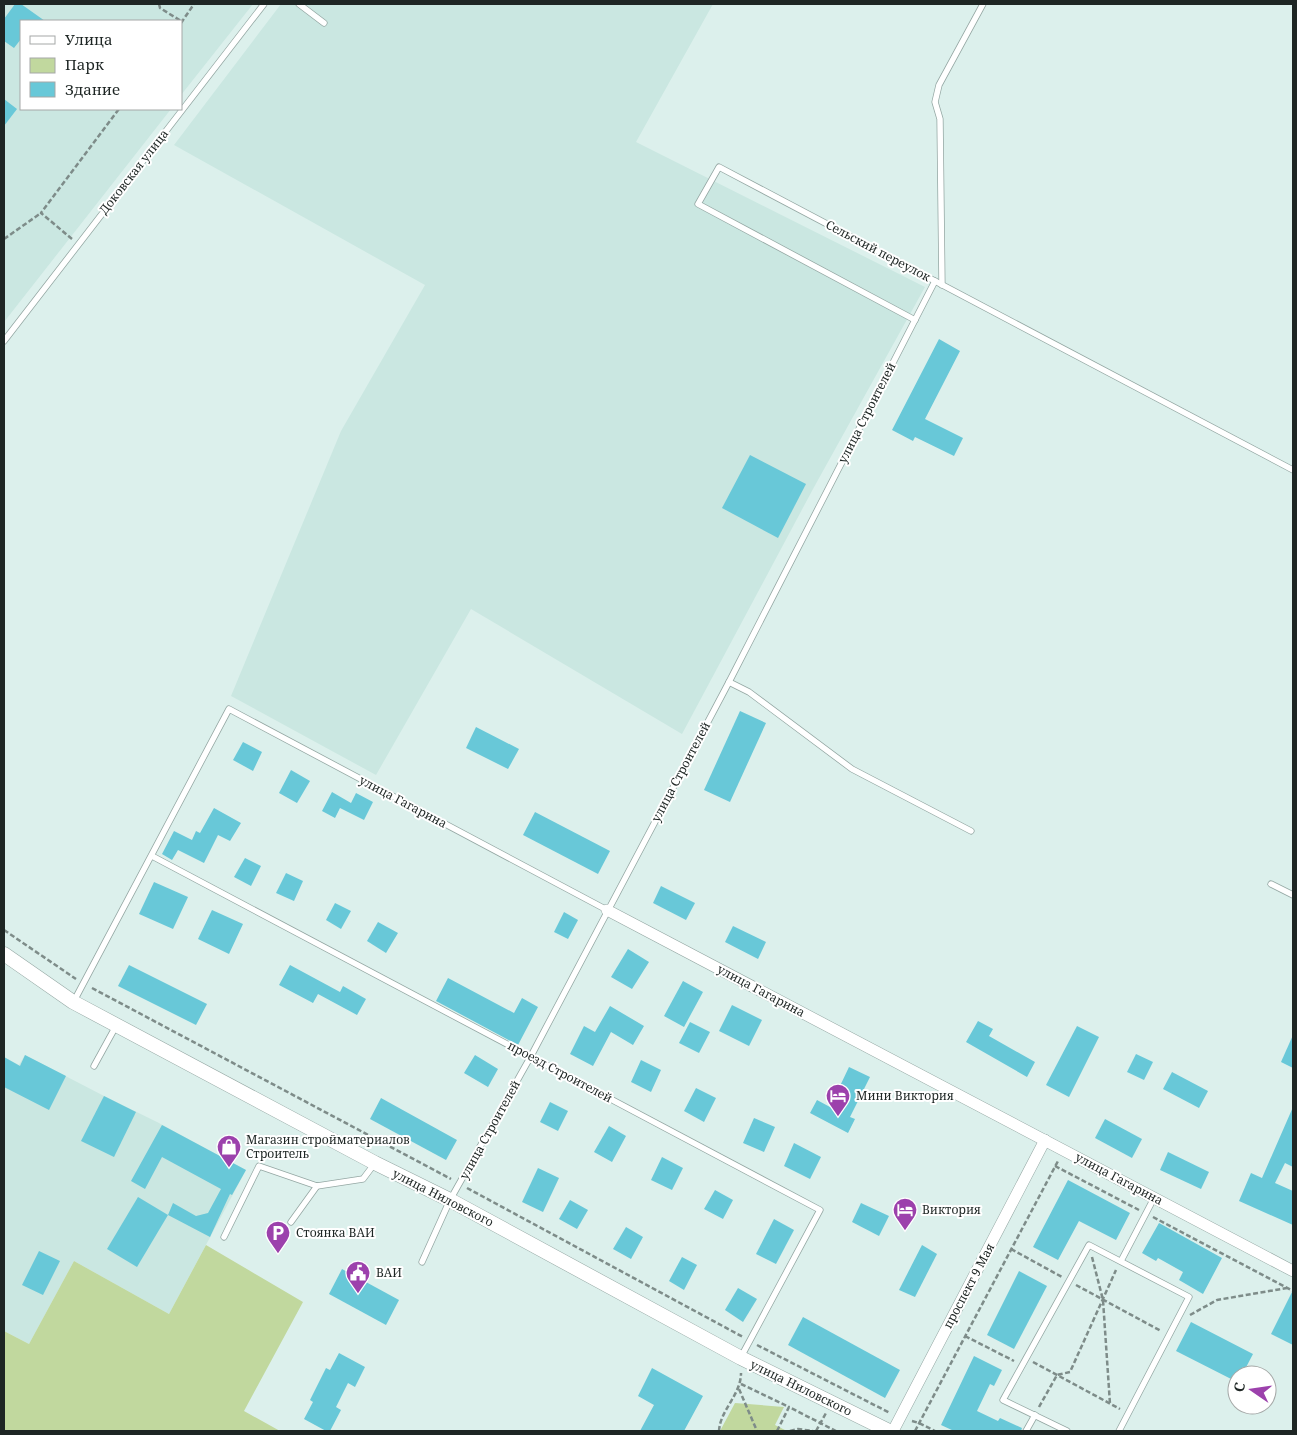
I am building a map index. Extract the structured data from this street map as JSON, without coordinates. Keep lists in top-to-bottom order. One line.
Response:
{"streets":{"street":["улица Гагарина","улица Ниловского","проспект 9 Мая"],"lane":["Доковская улица","Сельский переулок","улица Строителей","проезд Строителей"]},"crossings":[["Сельский переулок","улица Строителей"],["улица Строителей","улица Гагарина"],["улица Строителей","проезд Строителей"],["улица Строителей","улица Ниловского"],["улица Гагарина","проезд Строителей"],["улица Гагарина","проспект 9 Мая"],["проезд Строителей","улица Ниловского"]],"places":{"hotel":["Мини Виктория","Виктория"],"shop":["Магазин стройматериалов Строитель"],"parking":["Стоянка ВАИ"],"public building":["ВАИ"]},"legend":["Улица","Парк","Здание"],"north":"left"}
